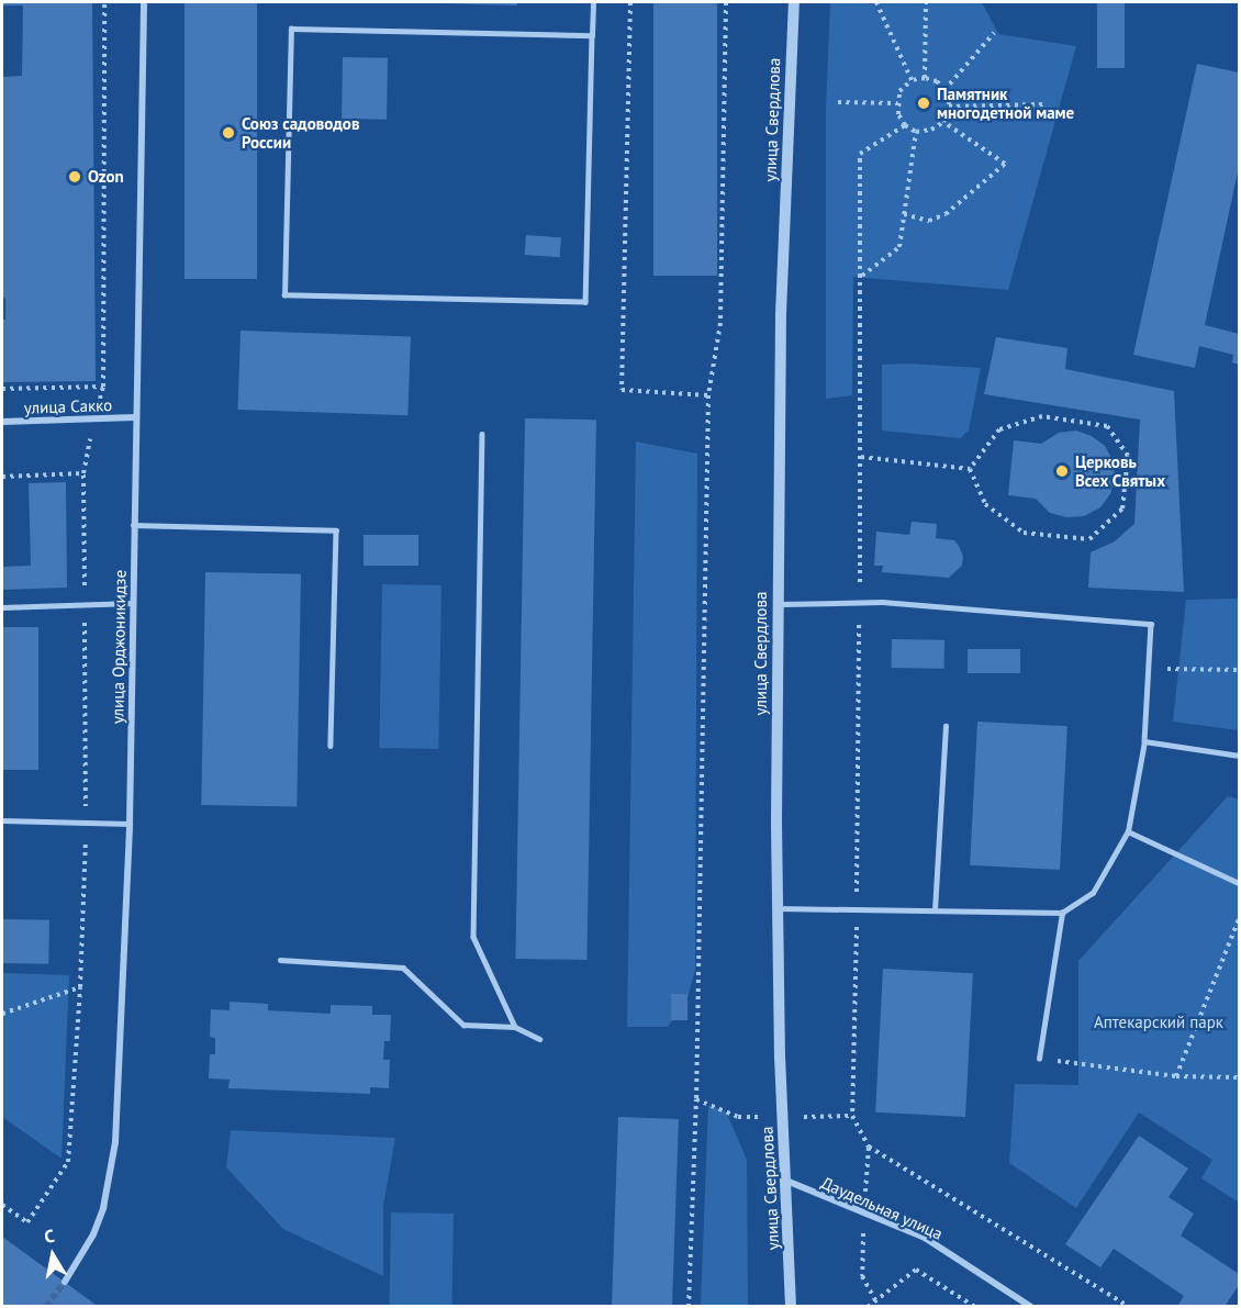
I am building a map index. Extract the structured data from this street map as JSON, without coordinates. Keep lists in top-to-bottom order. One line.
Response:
{"streets":{"street":["улица Свердлова","улица Сакко","улица Орджоникидзе","Даудельная улица"]},"crossings":[["улица Свердлова","Даудельная улица"],["улица Сакко","улица Орджоникидзе"]],"parks":["Аптекарский парк"],"places":["Памятник многодетной маме","Союз садоводов России","Ozon","Церковь Всех Святых"],"north":"top"}
